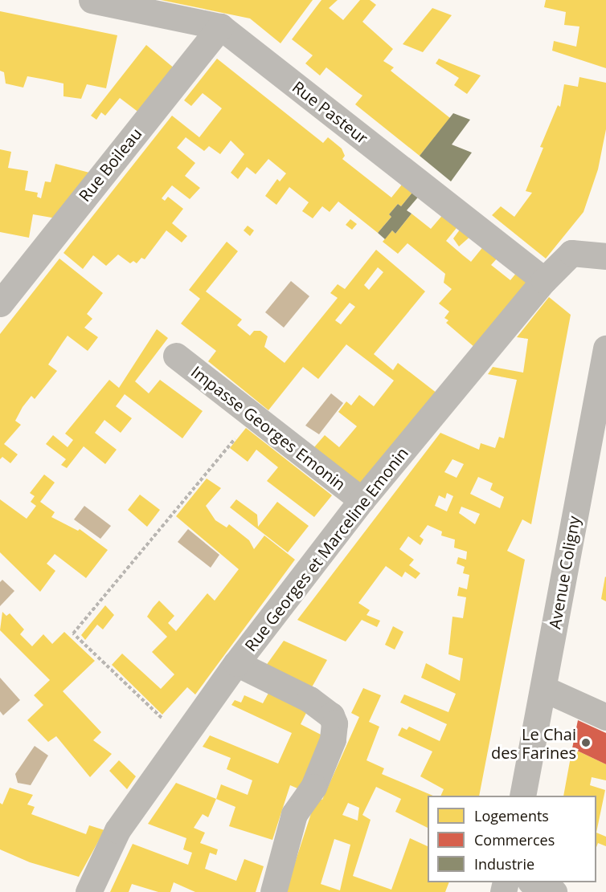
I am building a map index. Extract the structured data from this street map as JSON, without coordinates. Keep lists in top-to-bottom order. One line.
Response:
{"streets":{"street":["Rue Pasteur","Rue Boileau","Impasse Georges Emonin","Rue Georges et Marceline Emonin","Avenue Coligny"]},"crossings":[["Rue Pasteur","Rue Boileau"],["Rue Pasteur","Rue Georges et Marceline Emonin"],["Impasse Georges Emonin","Rue Georges et Marceline Emonin"]],"places":["Le Chai des Farines"],"legend":["Logements","Commerces","Industrie"]}
